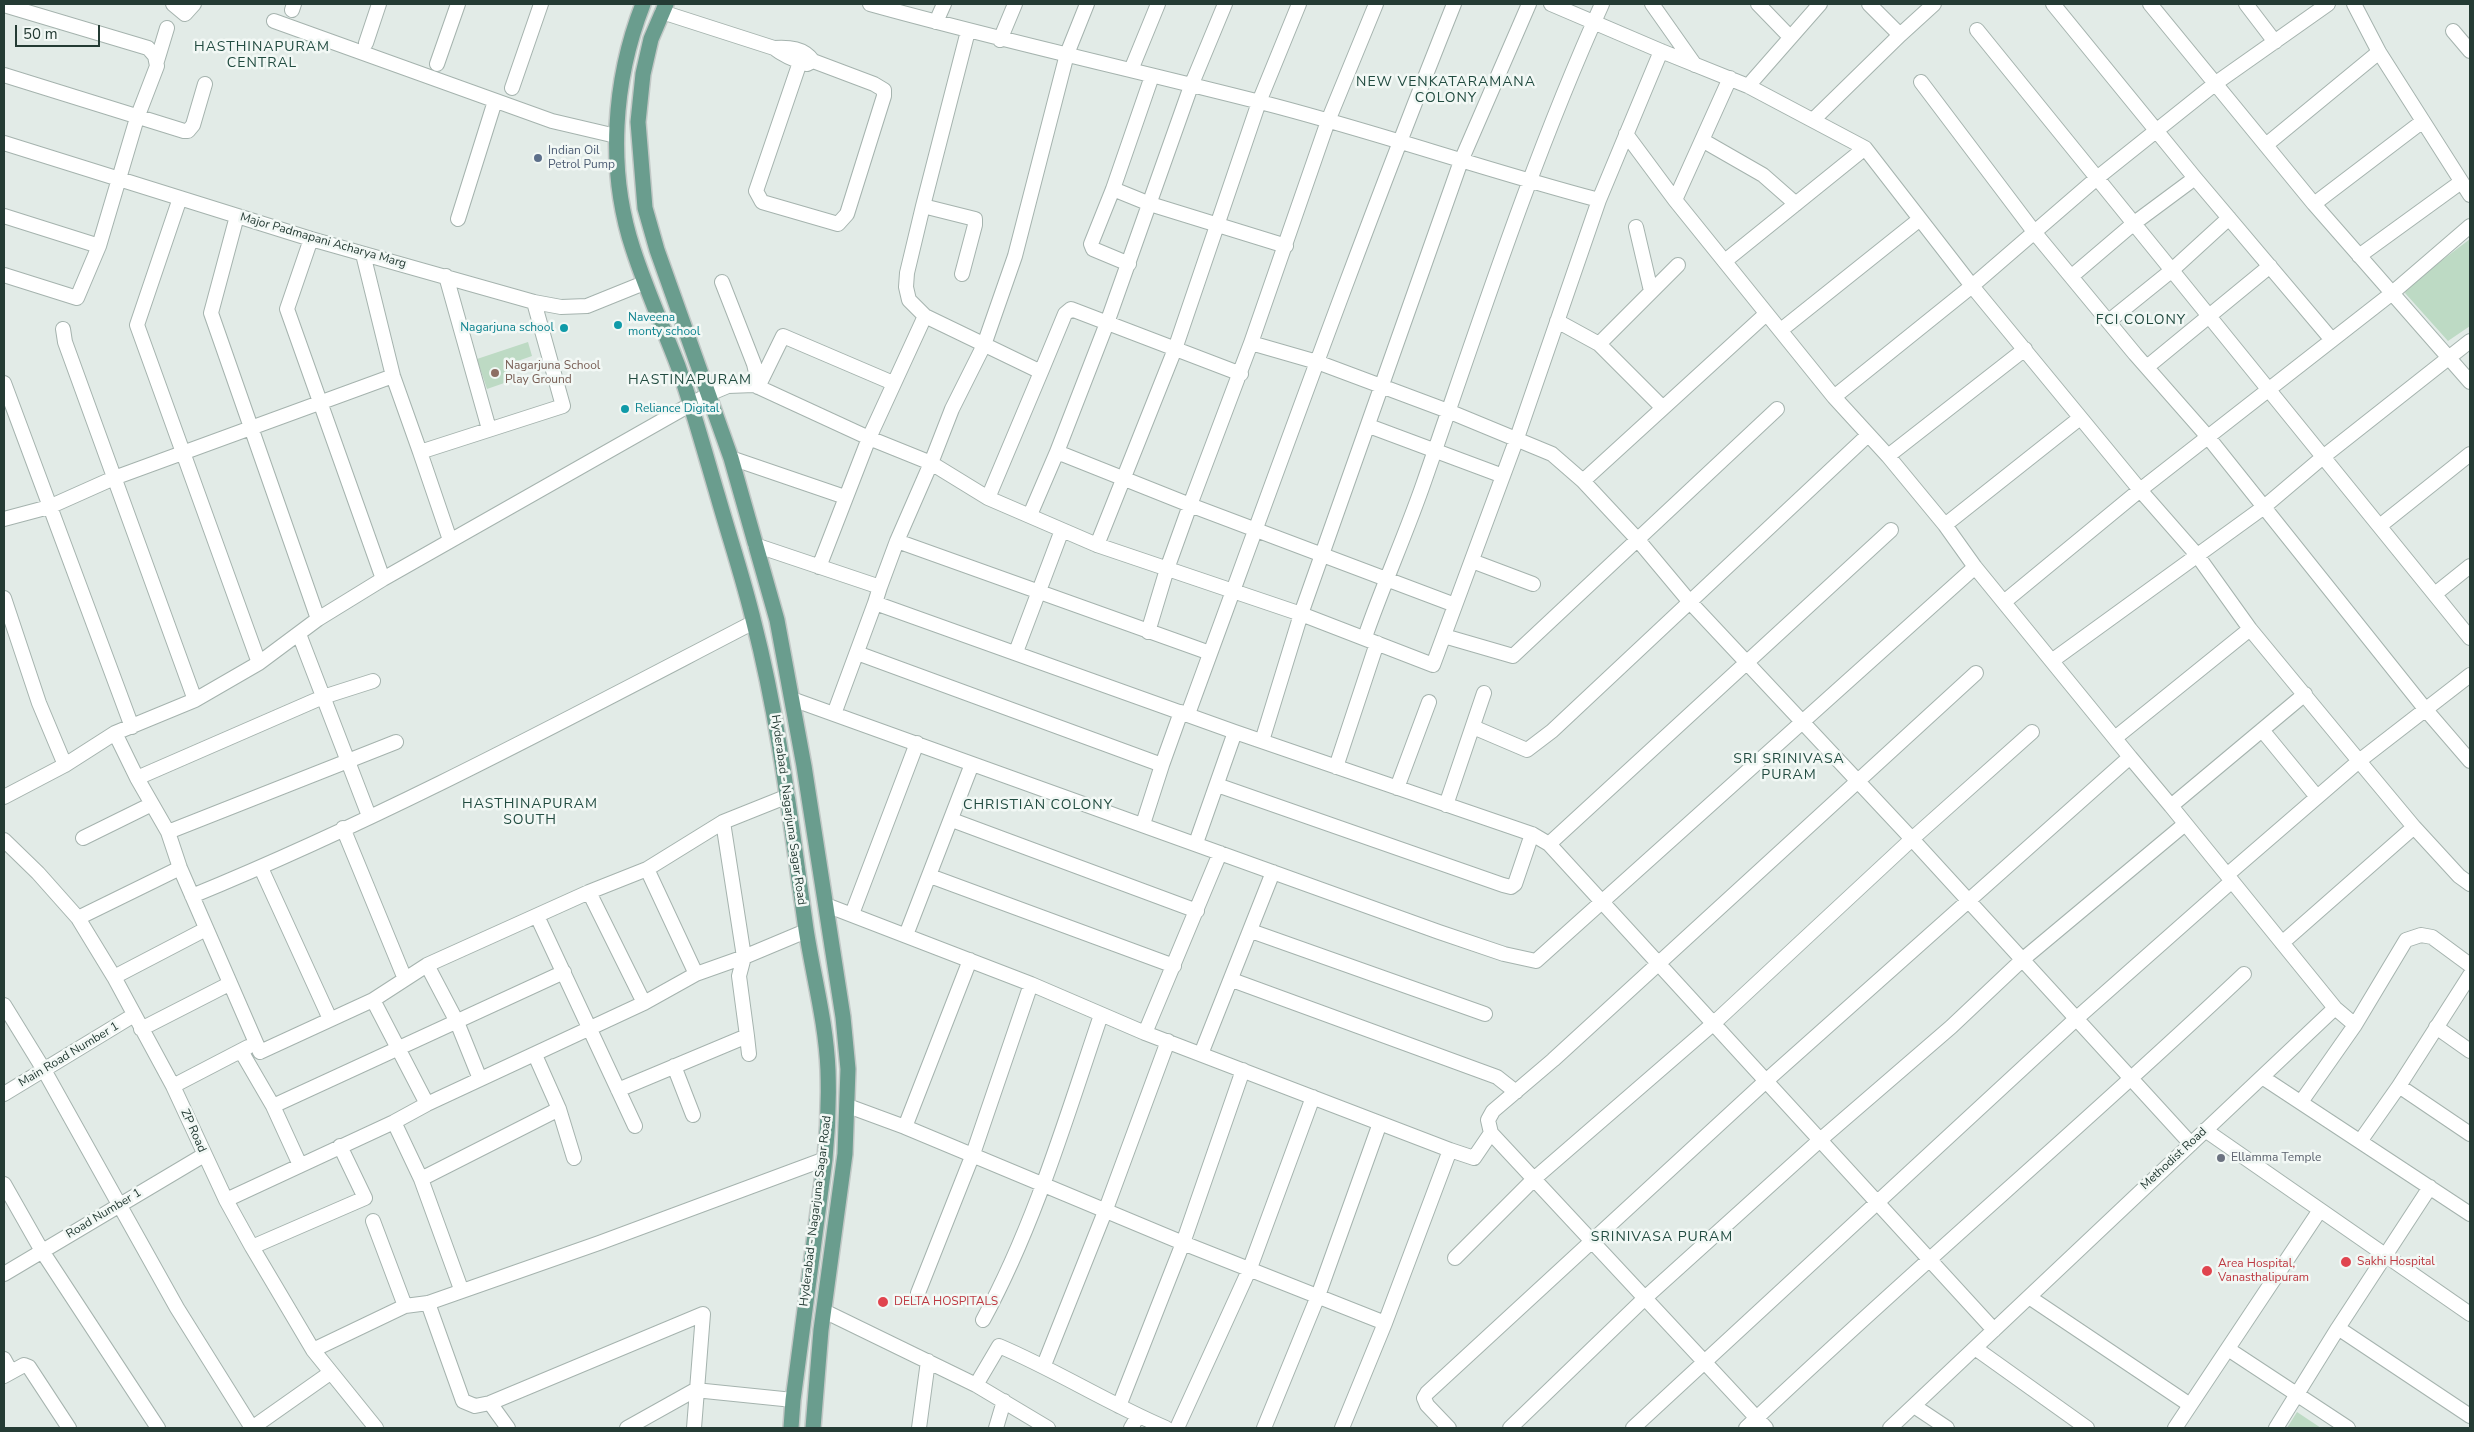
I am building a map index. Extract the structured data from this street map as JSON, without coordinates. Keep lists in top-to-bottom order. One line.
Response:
{"streets":{"main road":["Hyderabad - Nagarjuna Sagar Road"],"street":["Major Padmapani Acharya Marg","Main Road Number 1","ZP Road","Methodist Road","Road Number 1"]},"crossings":[["Major Padmapani Acharya Marg","Hyderabad - Nagarjuna Sagar Road"],["Main Road Number 1","ZP Road"],["ZP Road","Road Number 1"]],"districts":["HASTHINAPURAM CENTRAL","NEW VENKATARAMANA COLONY","FCI COLONY","HASTINAPURAM","SRI SRINIVASA PURAM","HASTHINAPURAM SOUTH","CHRISTIAN COLONY","SRINIVASA PURAM"],"places":["Indian Oil Petrol Pump","Naveena monty school","Nagarjuna school","Nagarjuna School Play Ground","Reliance Digital","Ellamma Temple","Sakhi Hospital","Area Hospital, Vanasthalipuram","DELTA HOSPITALS"],"scale_bar":"50 m"}
